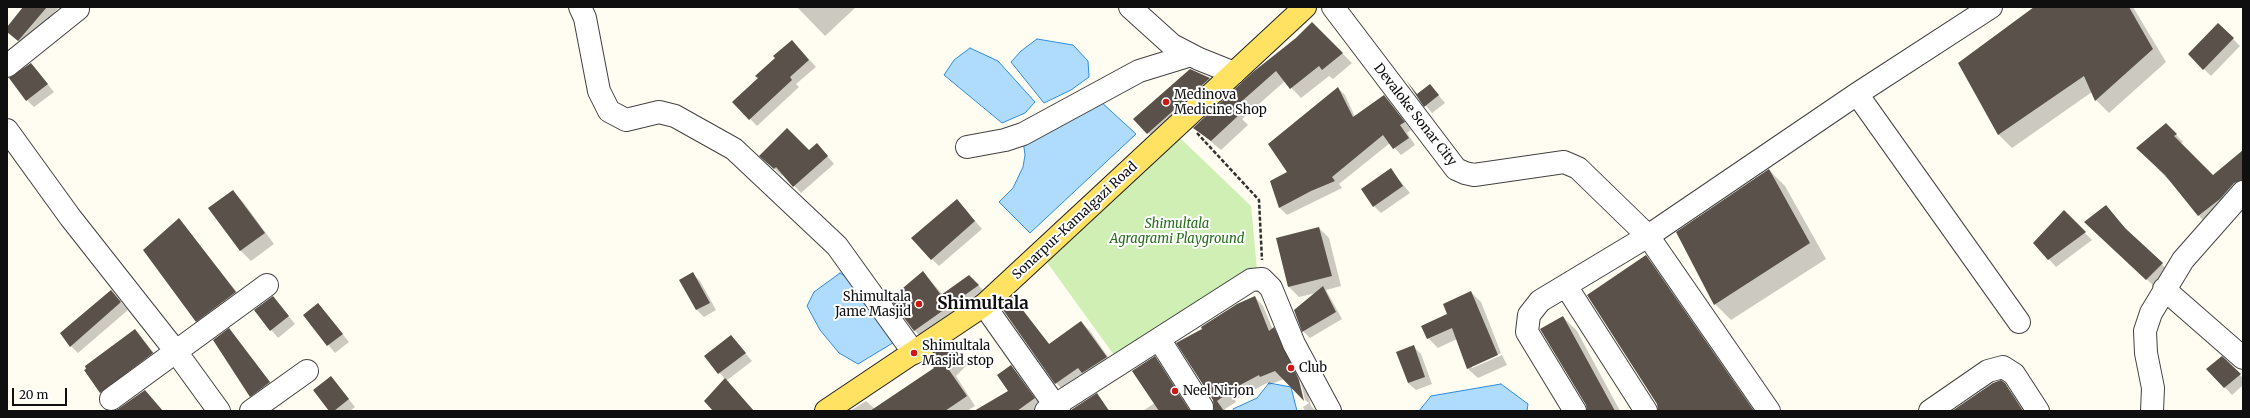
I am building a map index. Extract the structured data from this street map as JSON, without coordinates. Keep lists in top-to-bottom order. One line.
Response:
{"streets":{"main road":["Sonarpur-Kamalgazi Road"],"street":["Devaloke Sonar City"]},"districts":["Shimultala"],"parks":["Shimultala Agragrami Playground"],"places":["Medinova Medicine Shop","Shimultala Jame Masjid","Shimultala Masjid stop","Club","Neel Nirjon"],"scale_bar":"20 m"}
